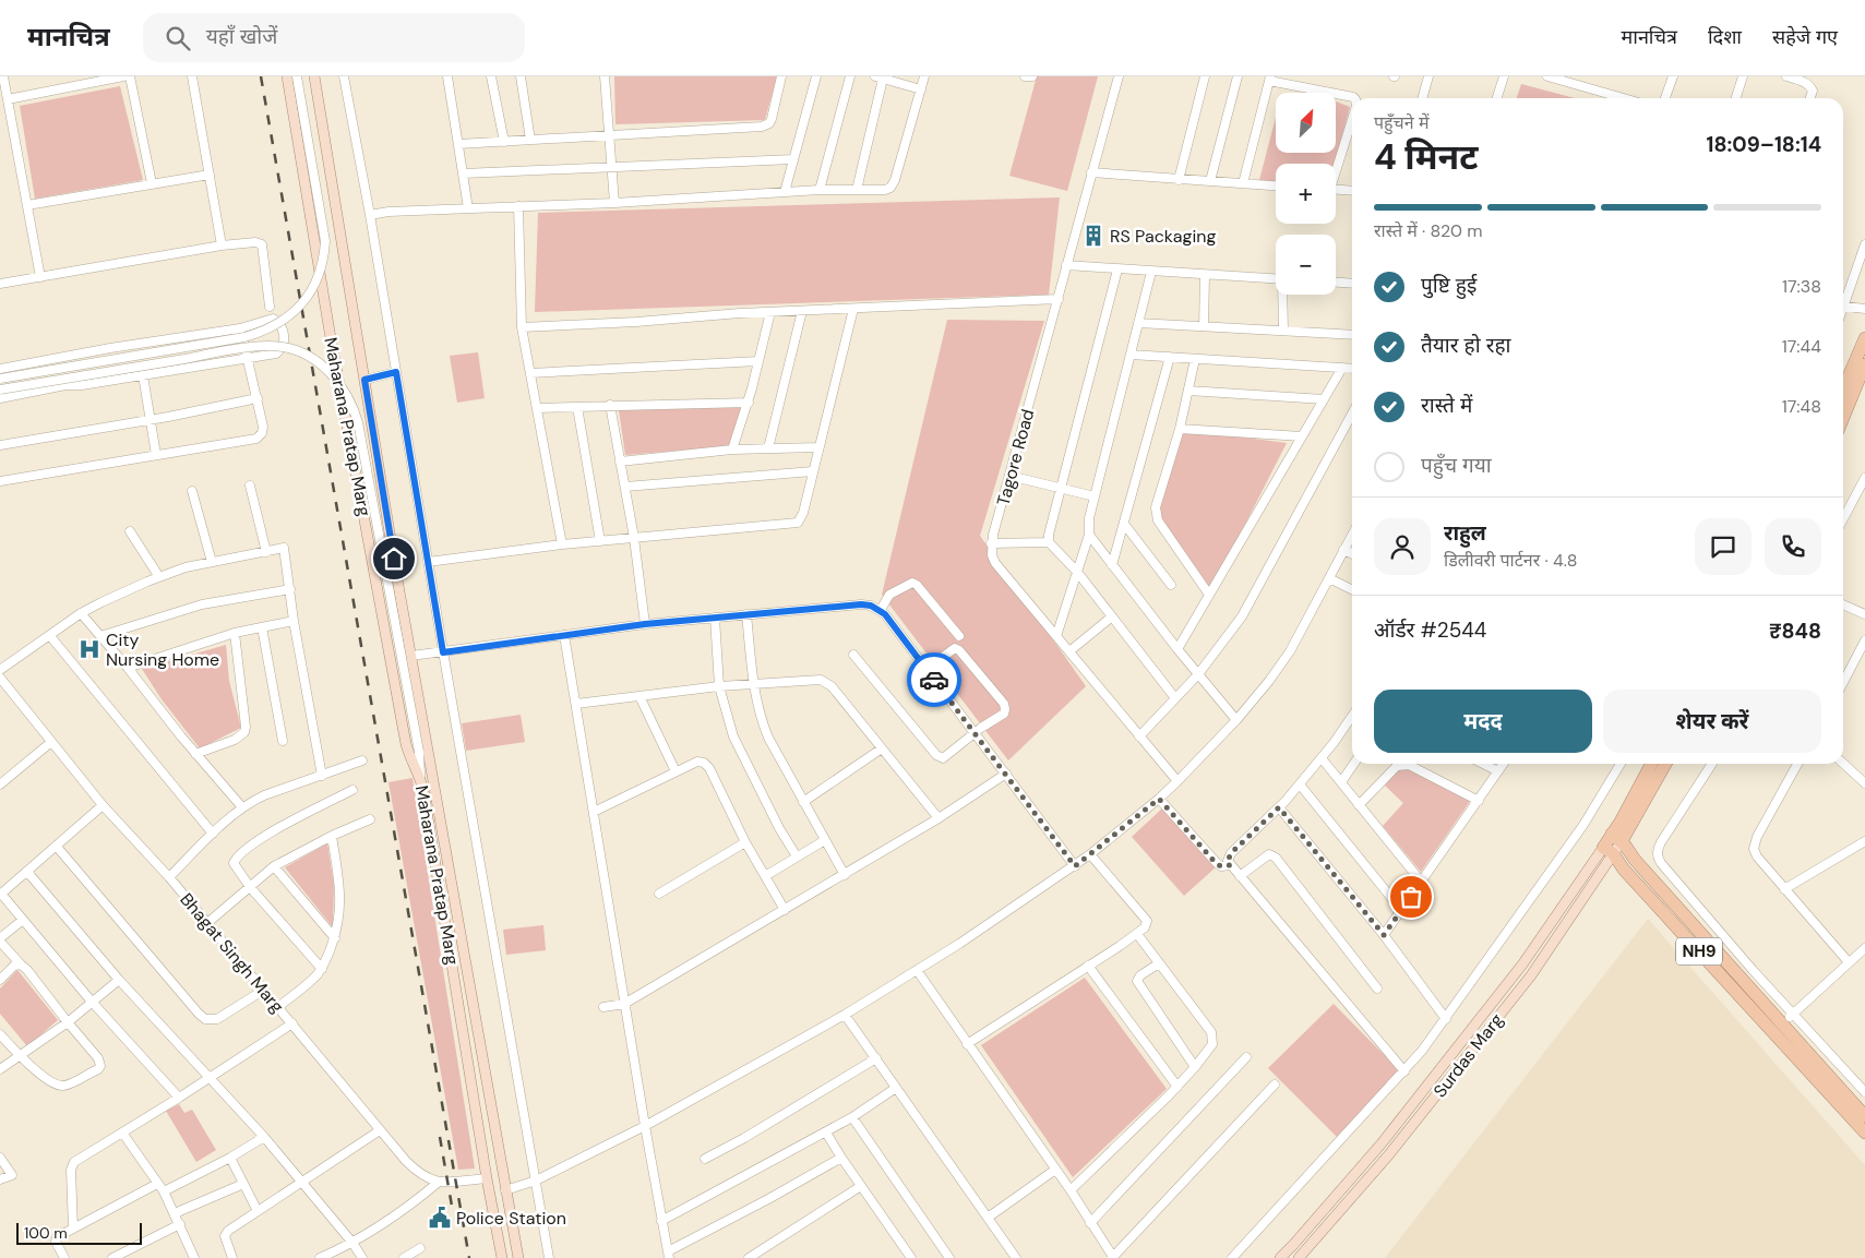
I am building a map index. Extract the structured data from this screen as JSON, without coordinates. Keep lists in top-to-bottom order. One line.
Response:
{"streets":{"highway":["NH9"],"main road":["Maharana Pratap Marg","Surdas Marg"],"street":["Tagore Road","Bhagat Singh Marg"]},"crossings":[["NH9","Surdas Marg"]],"places":{"building":["RS Packaging"],"hospital":["City Nursing Home"],"public building":["Police Station"]},"scale_bar":"100 m","north":"top right","page":{"header":"मानचित्र","search":"यहाँ खोजें","nav":["मानचित्र","दिशा","सहेजे गए"],"map_buttons":["+","−"],"heading":["4 मिनट","पहुँचने में","18:09–18:14"],"panel":["राहुल","डिलीवरी पार्टनर · 4.8","ऑर्डर #2544","₹848"],"bar":"रास्ते में · 820 m","list":[["पुष्टि हुई","17:38"],["तैयार हो रहा","17:44"],["रास्ते में","17:48"],"पहुँच गया"],"buttons":["मदद","शेयर करें"],"scale":"100 m"}}
